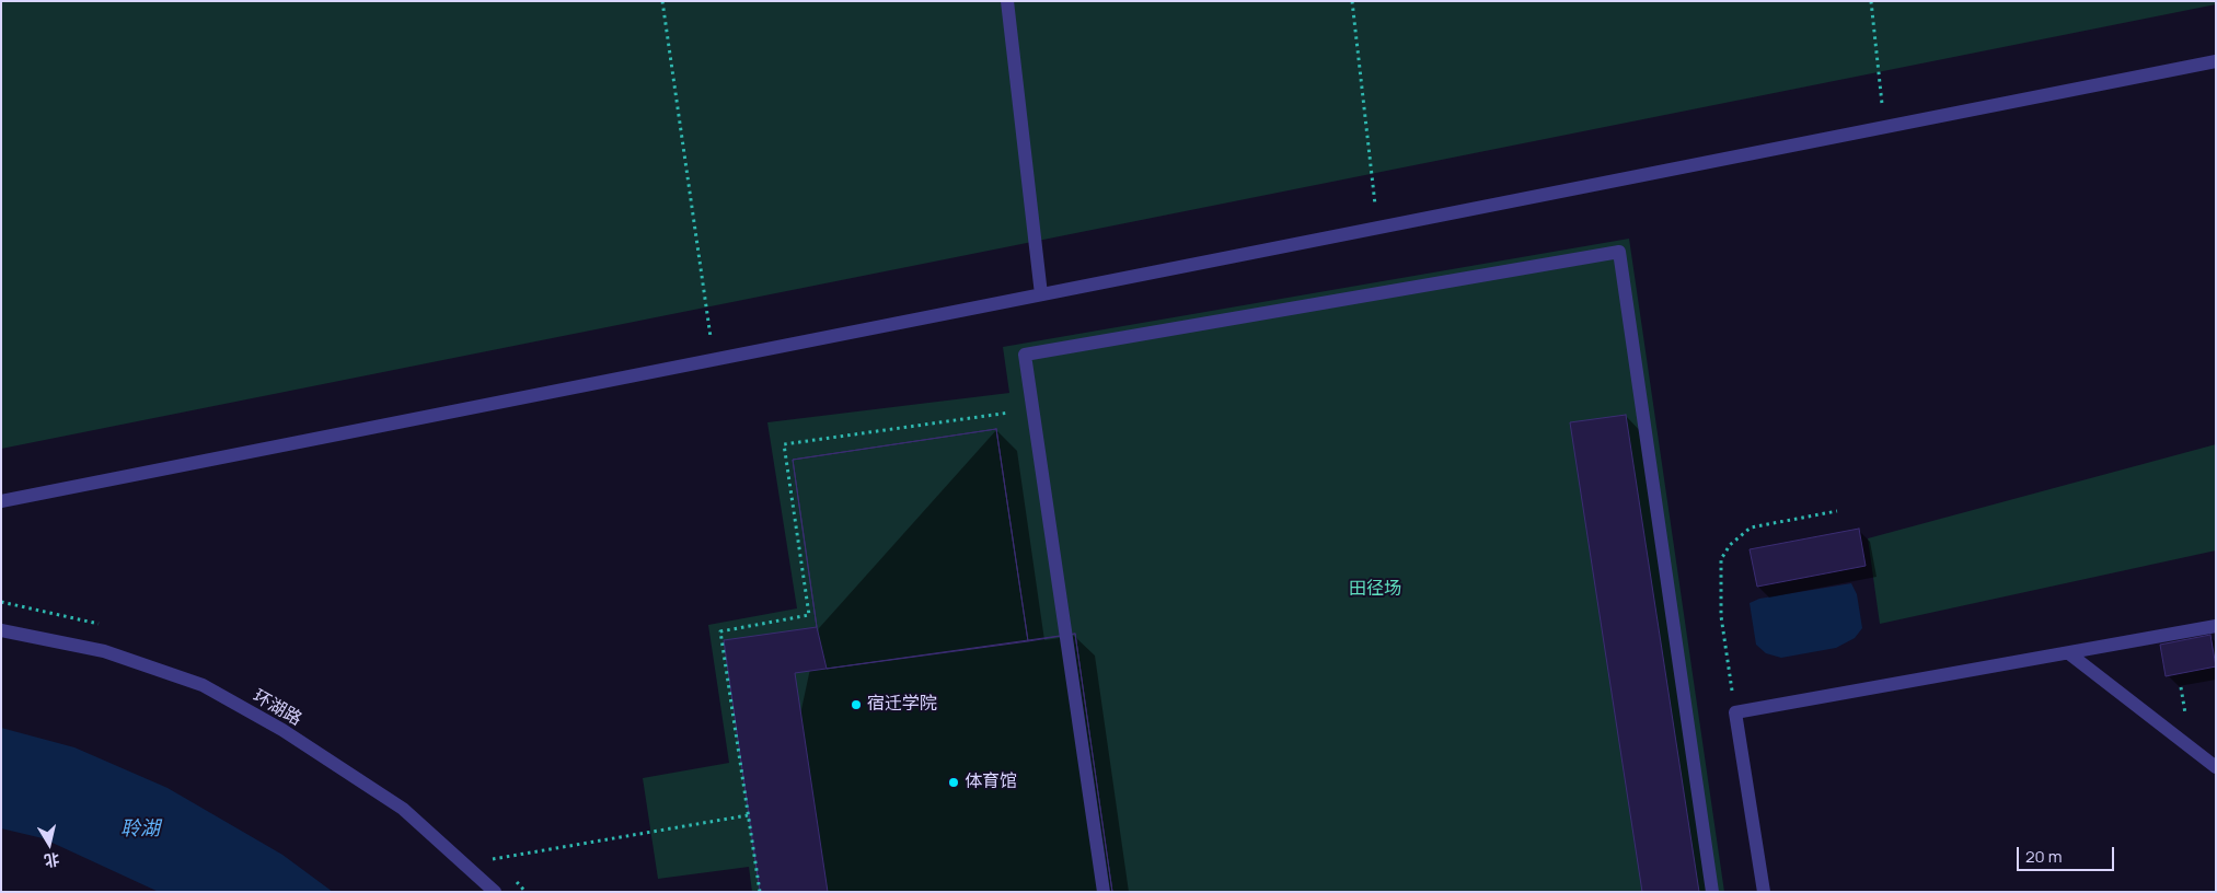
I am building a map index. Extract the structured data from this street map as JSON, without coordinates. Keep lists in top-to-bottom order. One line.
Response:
{"streets":{"street":["环湖路"]},"water":["聆湖"],"parks":["田径场"],"places":["宿迁学院","体育馆"],"scale_bar":"20 m","north":"bottom"}
